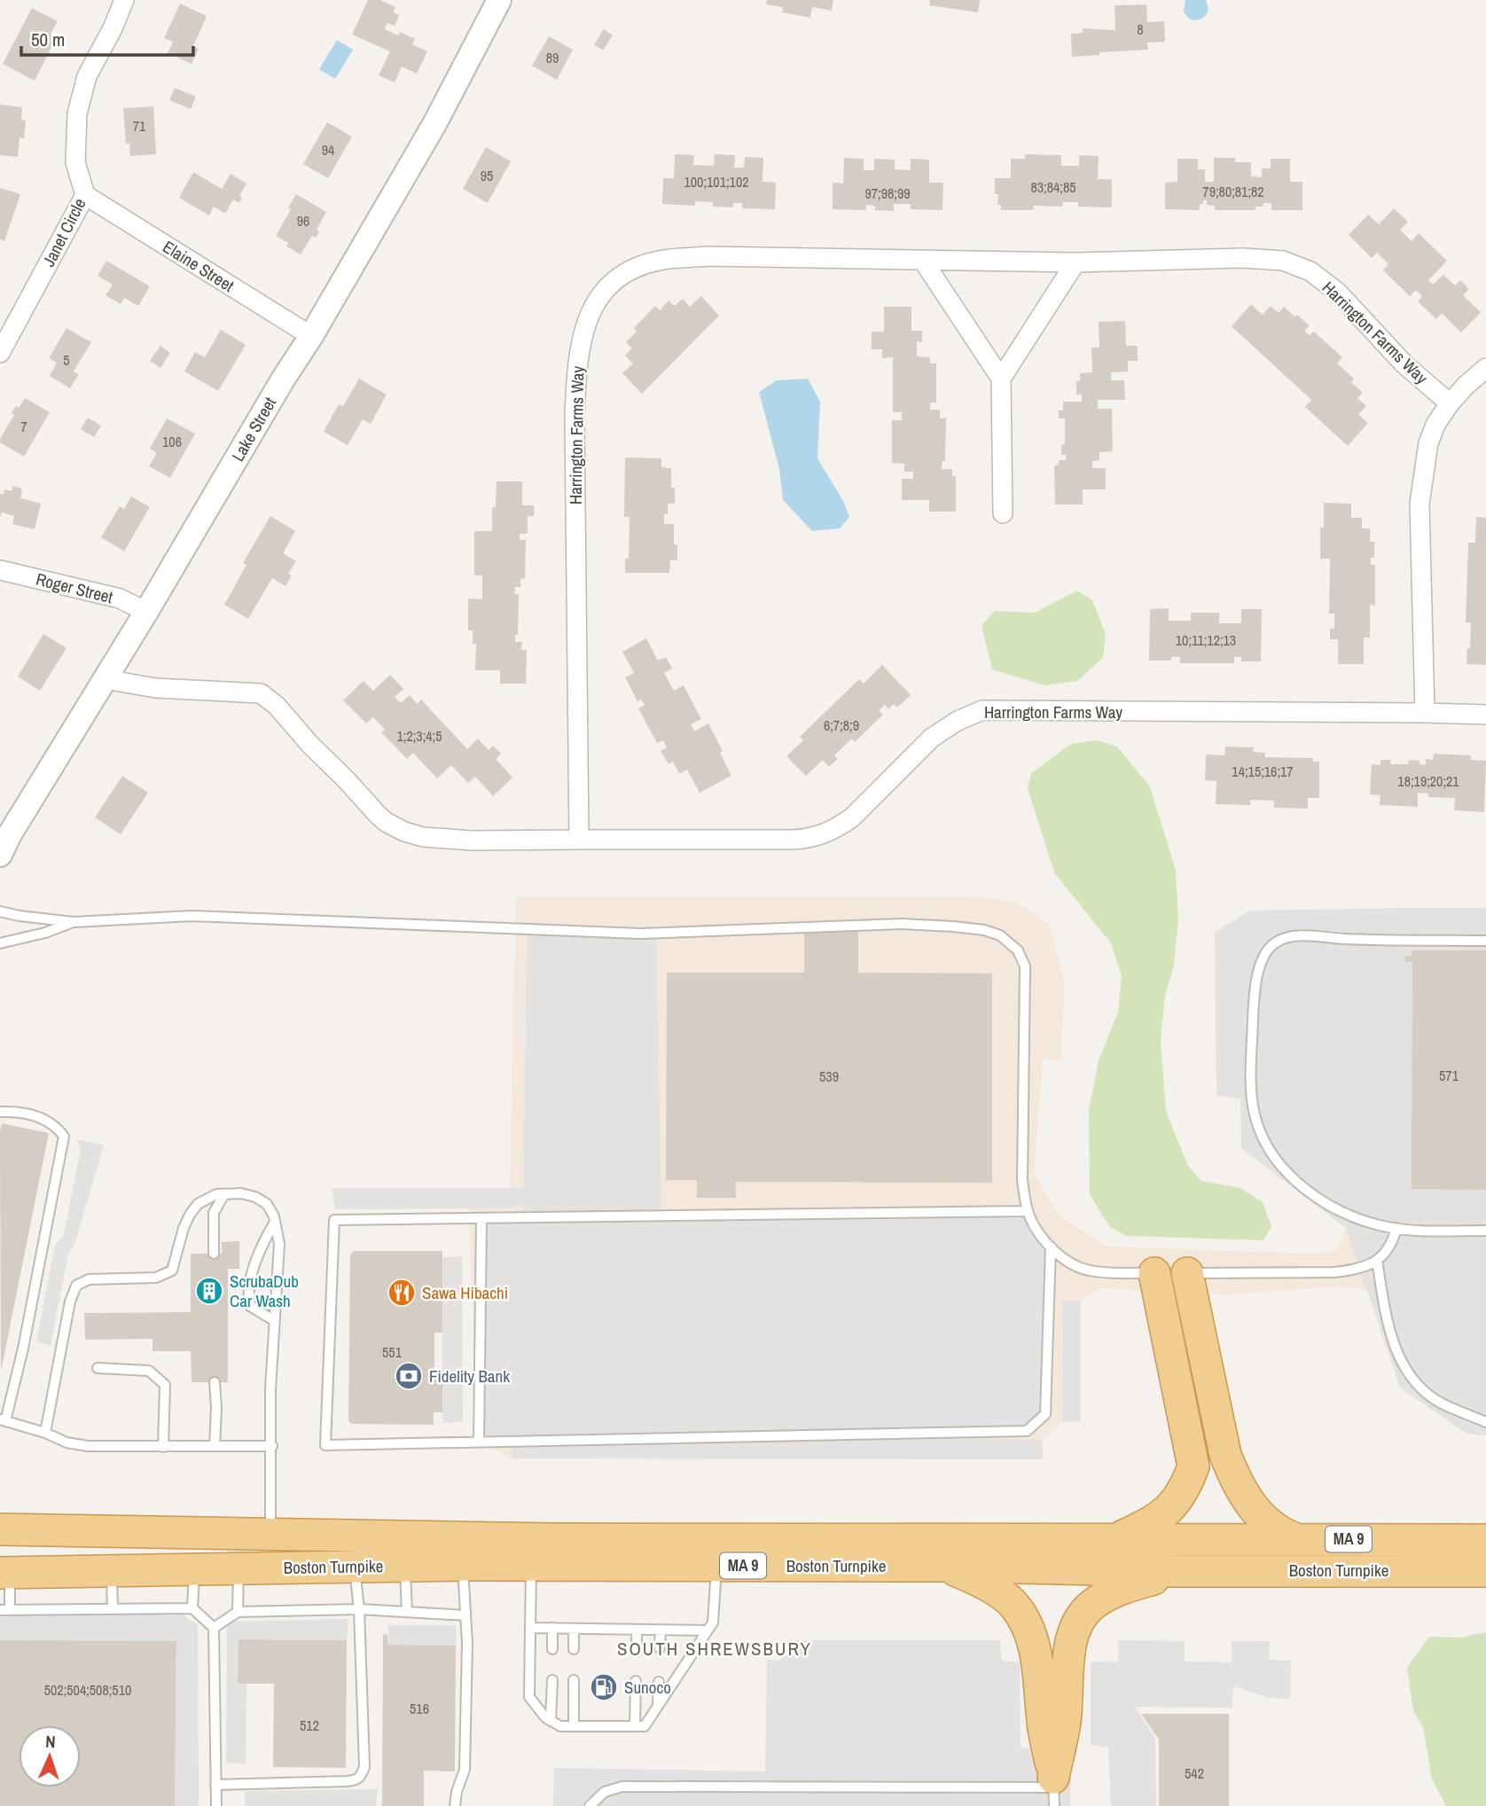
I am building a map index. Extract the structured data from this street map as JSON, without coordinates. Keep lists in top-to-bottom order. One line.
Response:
{"streets":{"highway":["MA 9","Boston Turnpike"],"street":["Janet Circle","Elaine Street","Harrington Farms Way","Lake Street","Roger Street"]},"crossings":[["Janet Circle","Elaine Street"],["Elaine Street","Lake Street"],["Harrington Farms Way","Lake Street"],["Lake Street","Roger Street"]],"districts":["SOUTH SHREWSBURY"],"places":{"building":["ScrubaDub Car Wash"],"restaurant":["Sawa Hibachi"],"bank":["Fidelity Bank"],"fuel station":["Sunoco"]},"house_numbers":["8","89","71","94","95","100;101;102","83;84;85","79;80;81;82","97;98;99","96","5","7","106","10;11;12;13","6;7;8;9","1;2;3;4;5","14;15;16;17","18;19;20;21","571","539","551","502;504;508;510","516","512","542"],"scale_bar":"50 m","north":"top"}
